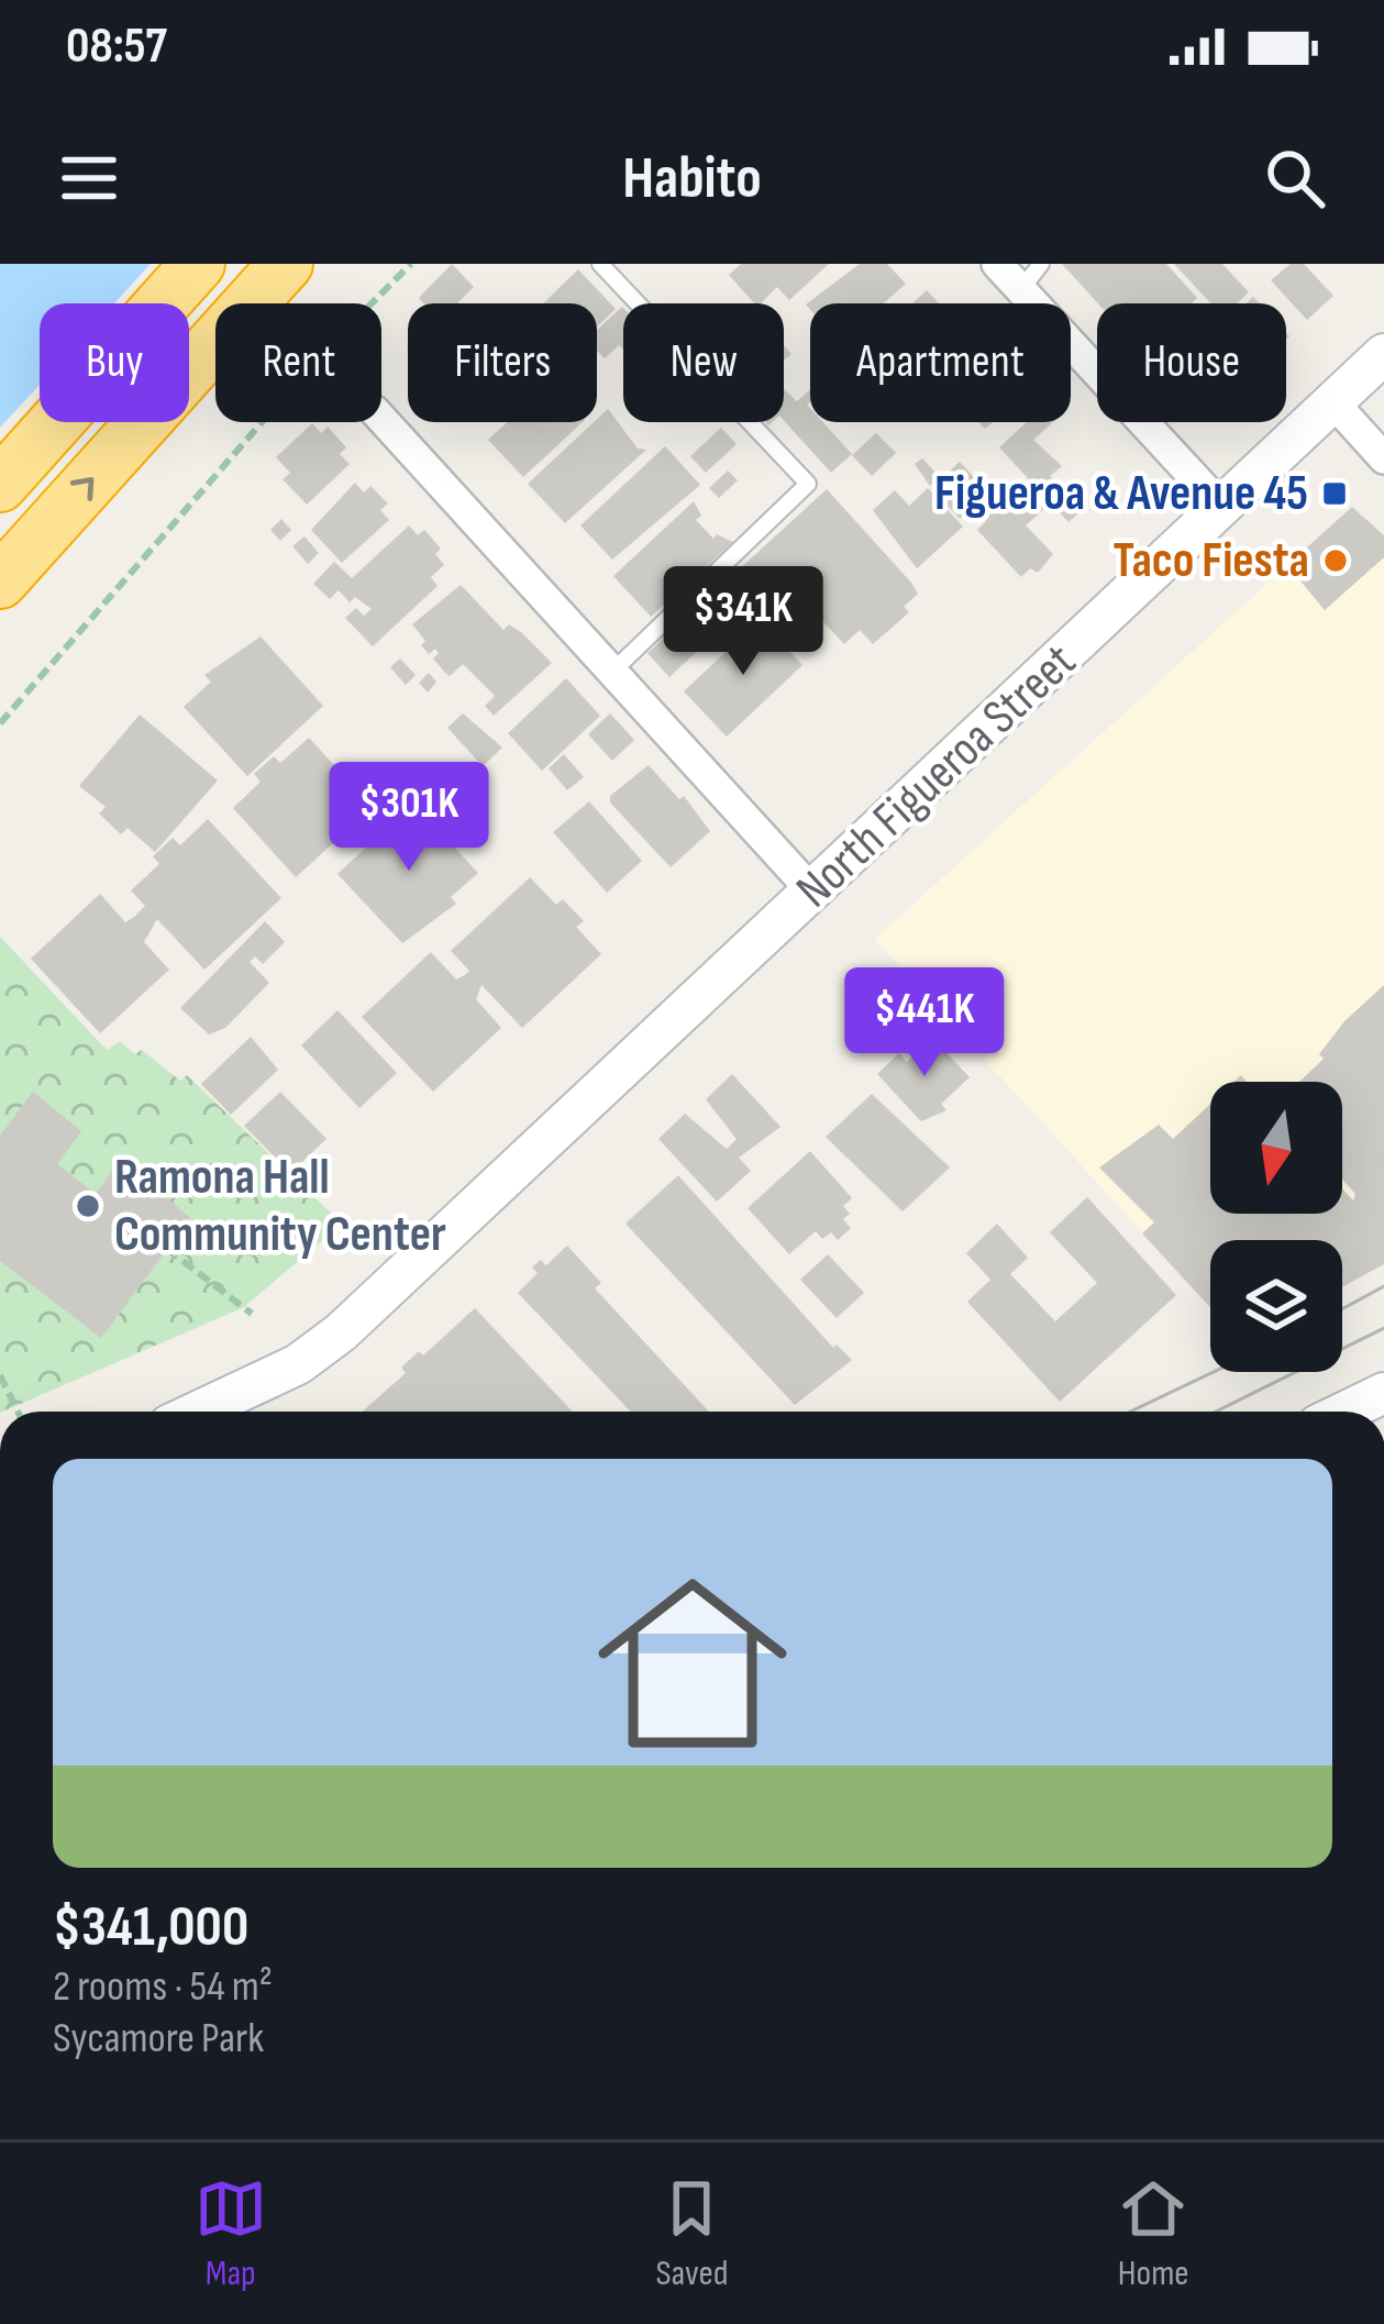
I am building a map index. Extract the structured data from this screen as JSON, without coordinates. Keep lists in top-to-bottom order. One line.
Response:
{"streets":{"main road":["North Figueroa Street"]},"places":{"transit":["Figueroa & Avenue 45"],"other":["Taco Fiesta","Ramona Hall Community Center"]},"north":"bottom","page":{"status":"08:57","header":"Habito","chip":["Buy","Rent","Filters","New","Apartment","House"],"price":["$341K","$301K","$441K"],"list":[{"name":"$341,000","note":"2 rooms · 54 m² · Sycamore Park"}],"tabs":["Map","Saved","Home"]}}
